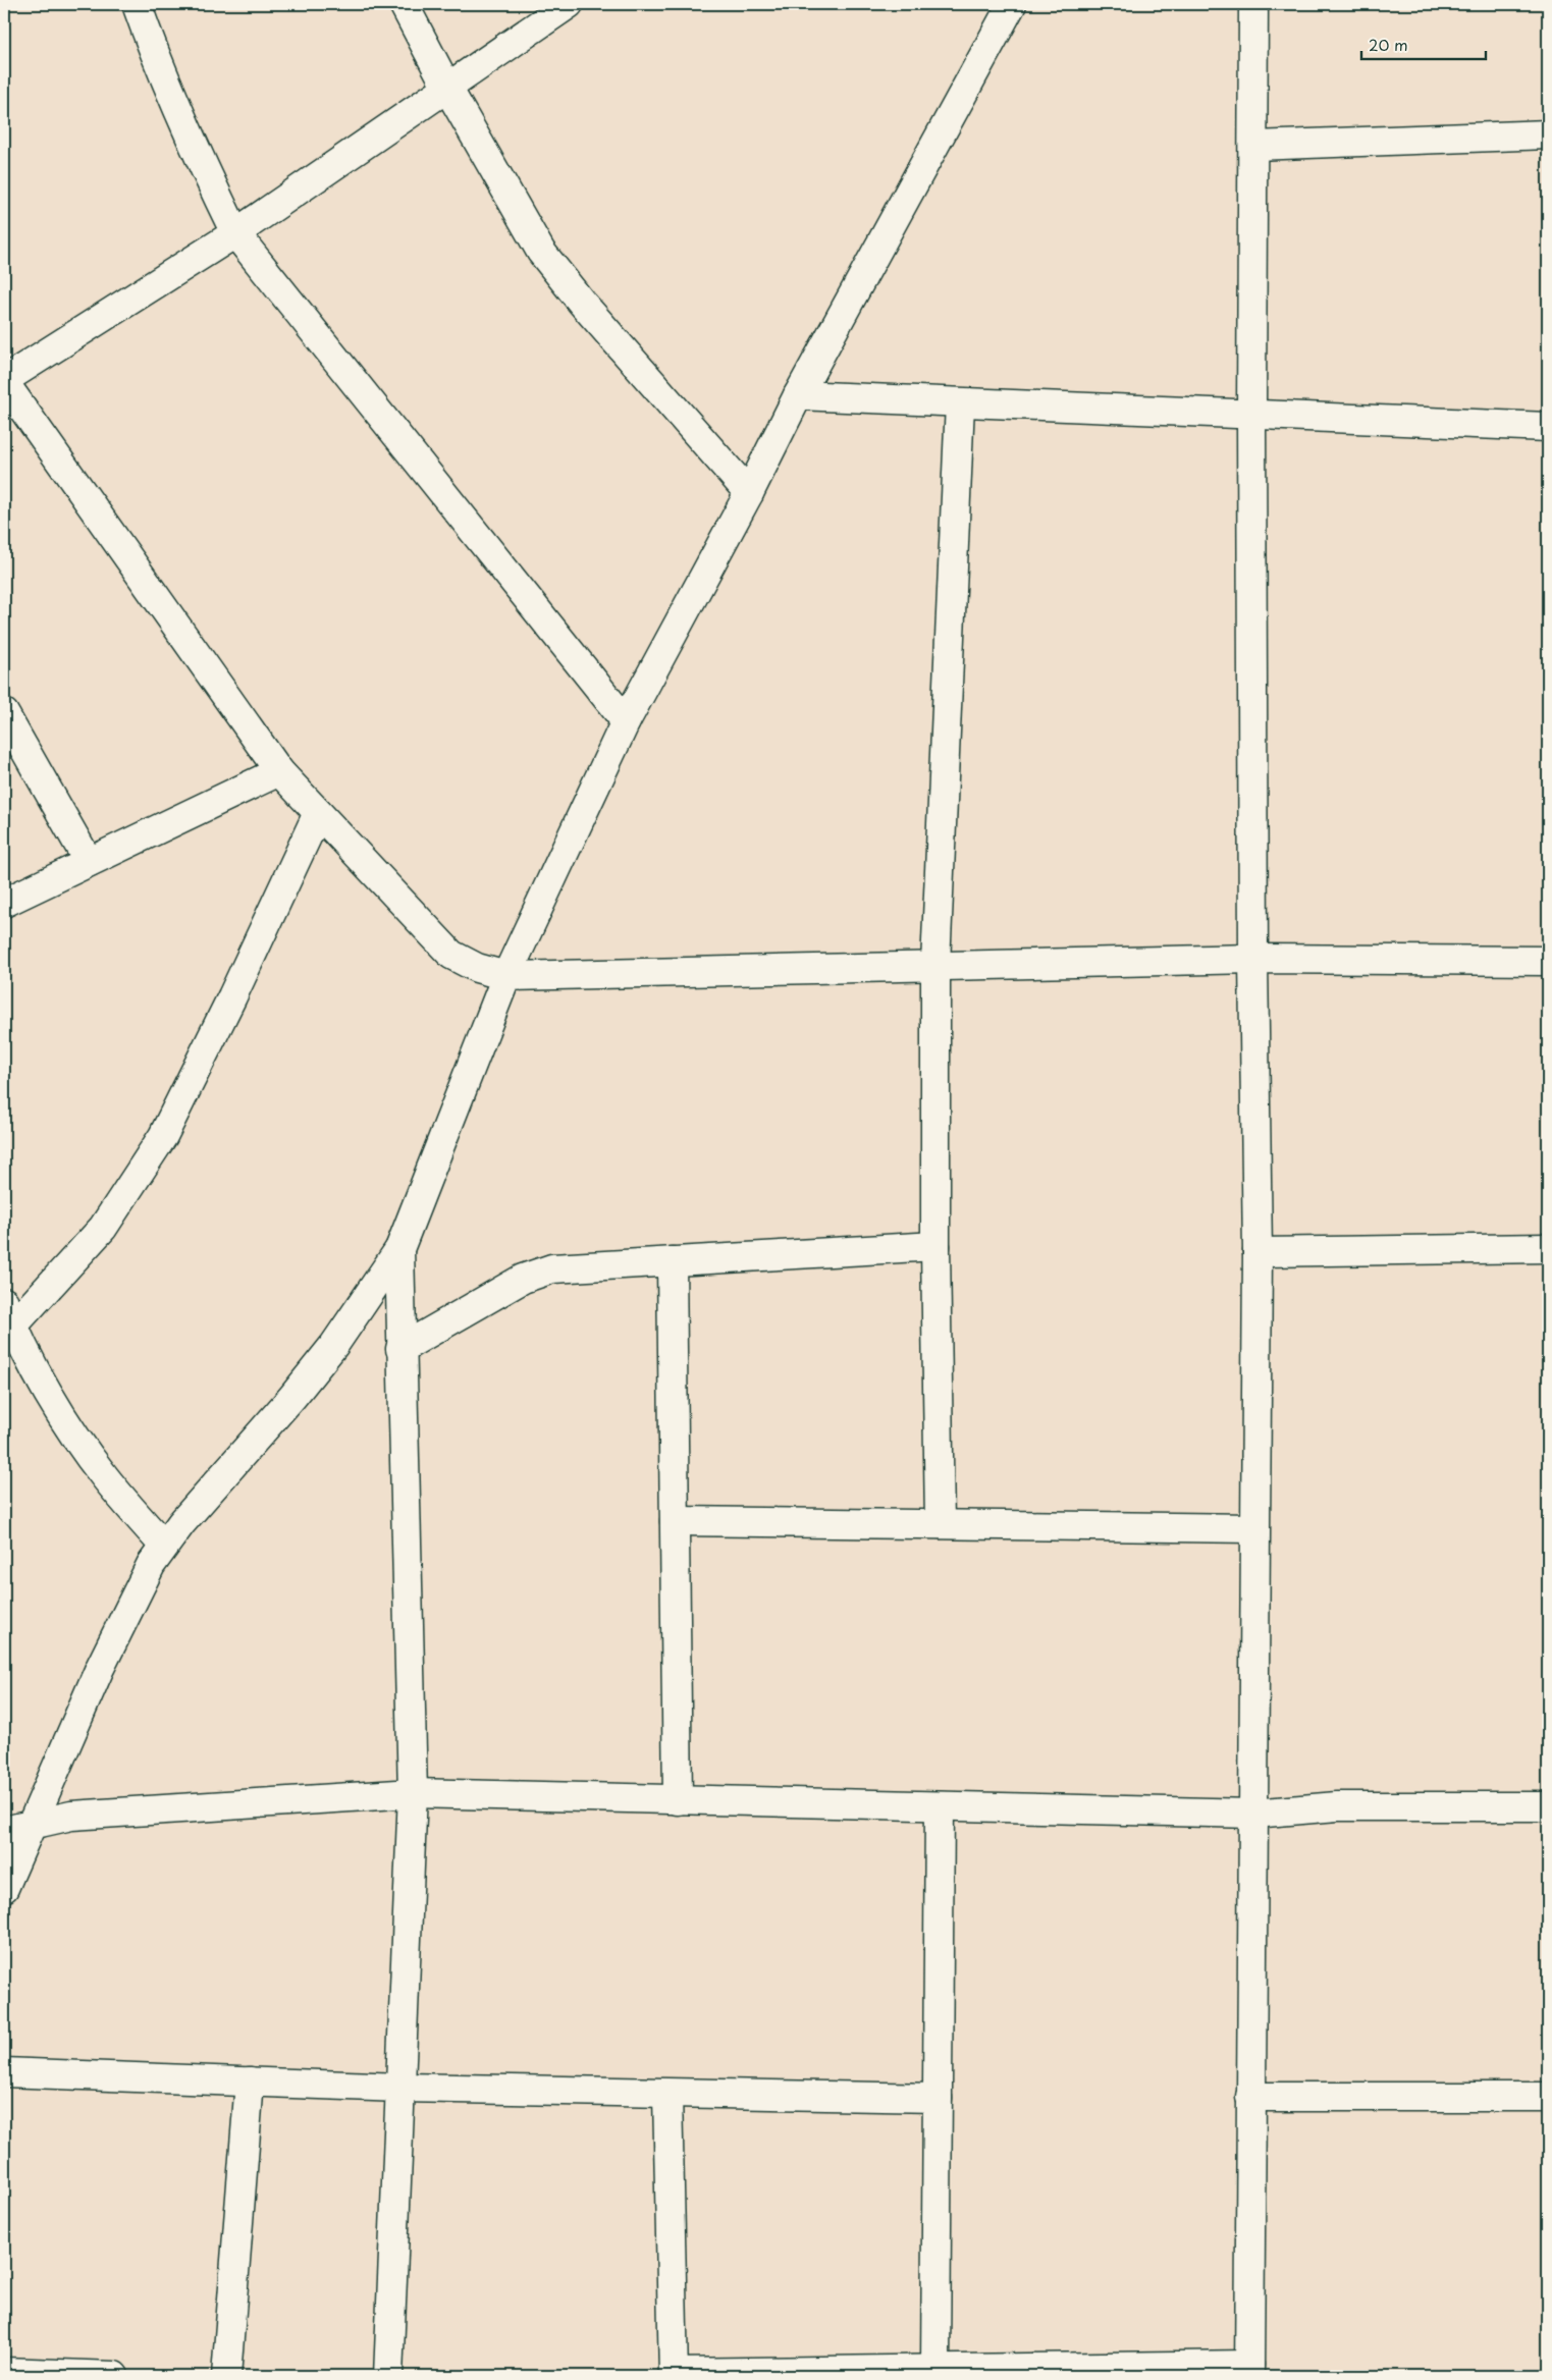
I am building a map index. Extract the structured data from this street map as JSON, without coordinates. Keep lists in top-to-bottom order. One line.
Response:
{"scale_bar":"20 m"}
